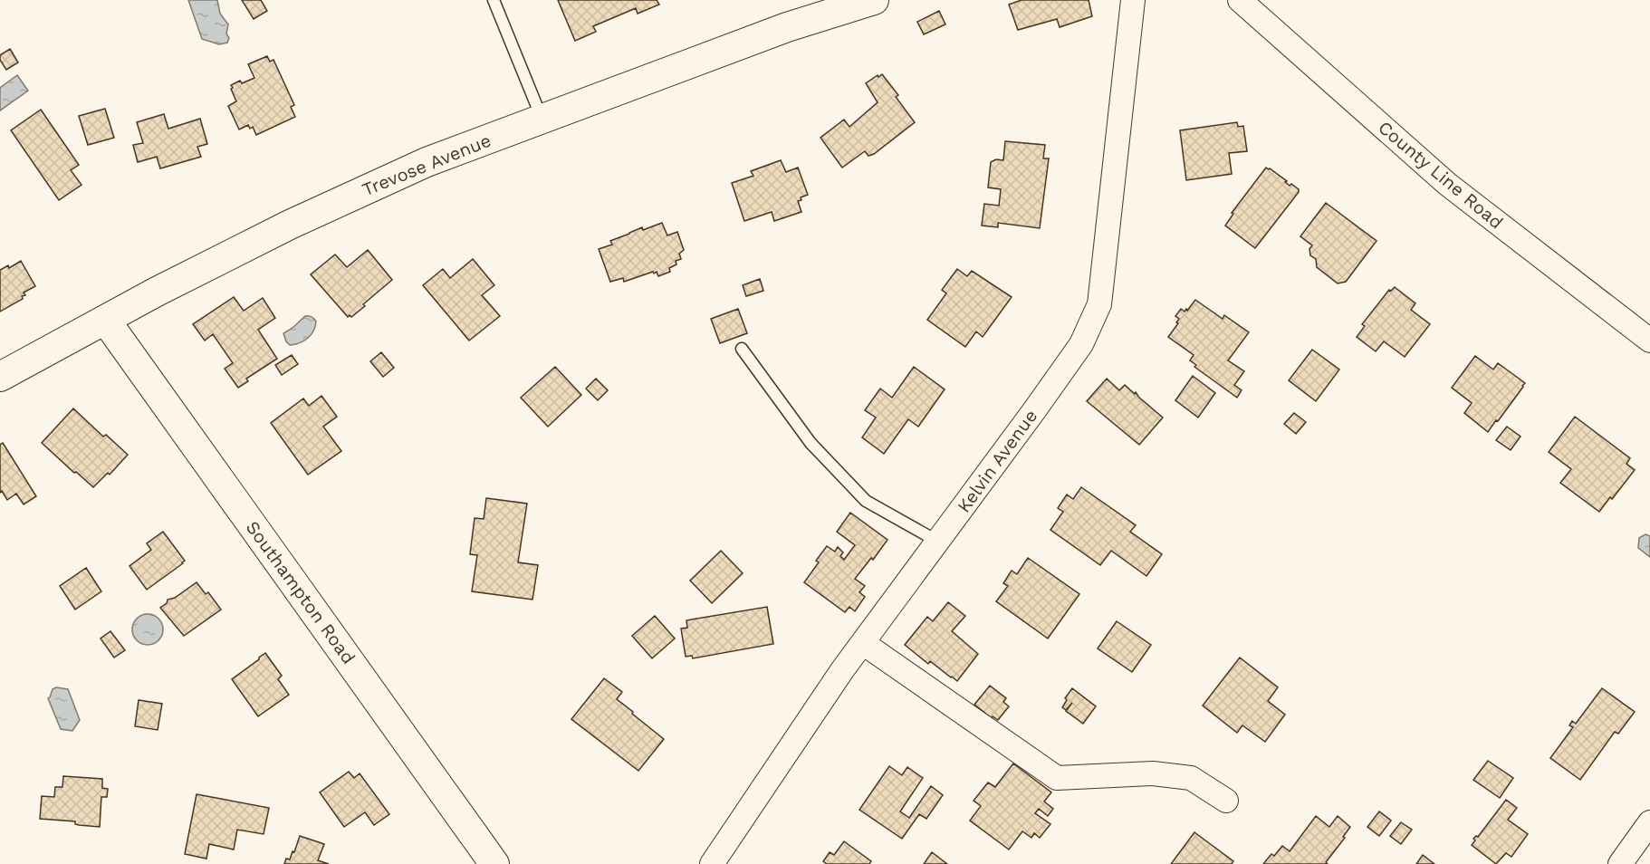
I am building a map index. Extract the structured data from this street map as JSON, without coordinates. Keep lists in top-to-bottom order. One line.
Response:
{"streets":{"street":["Trevose Avenue","County Line Road","Kelvin Avenue","Southampton Road"]},"crossings":[["Trevose Avenue","Southampton Road"]]}
